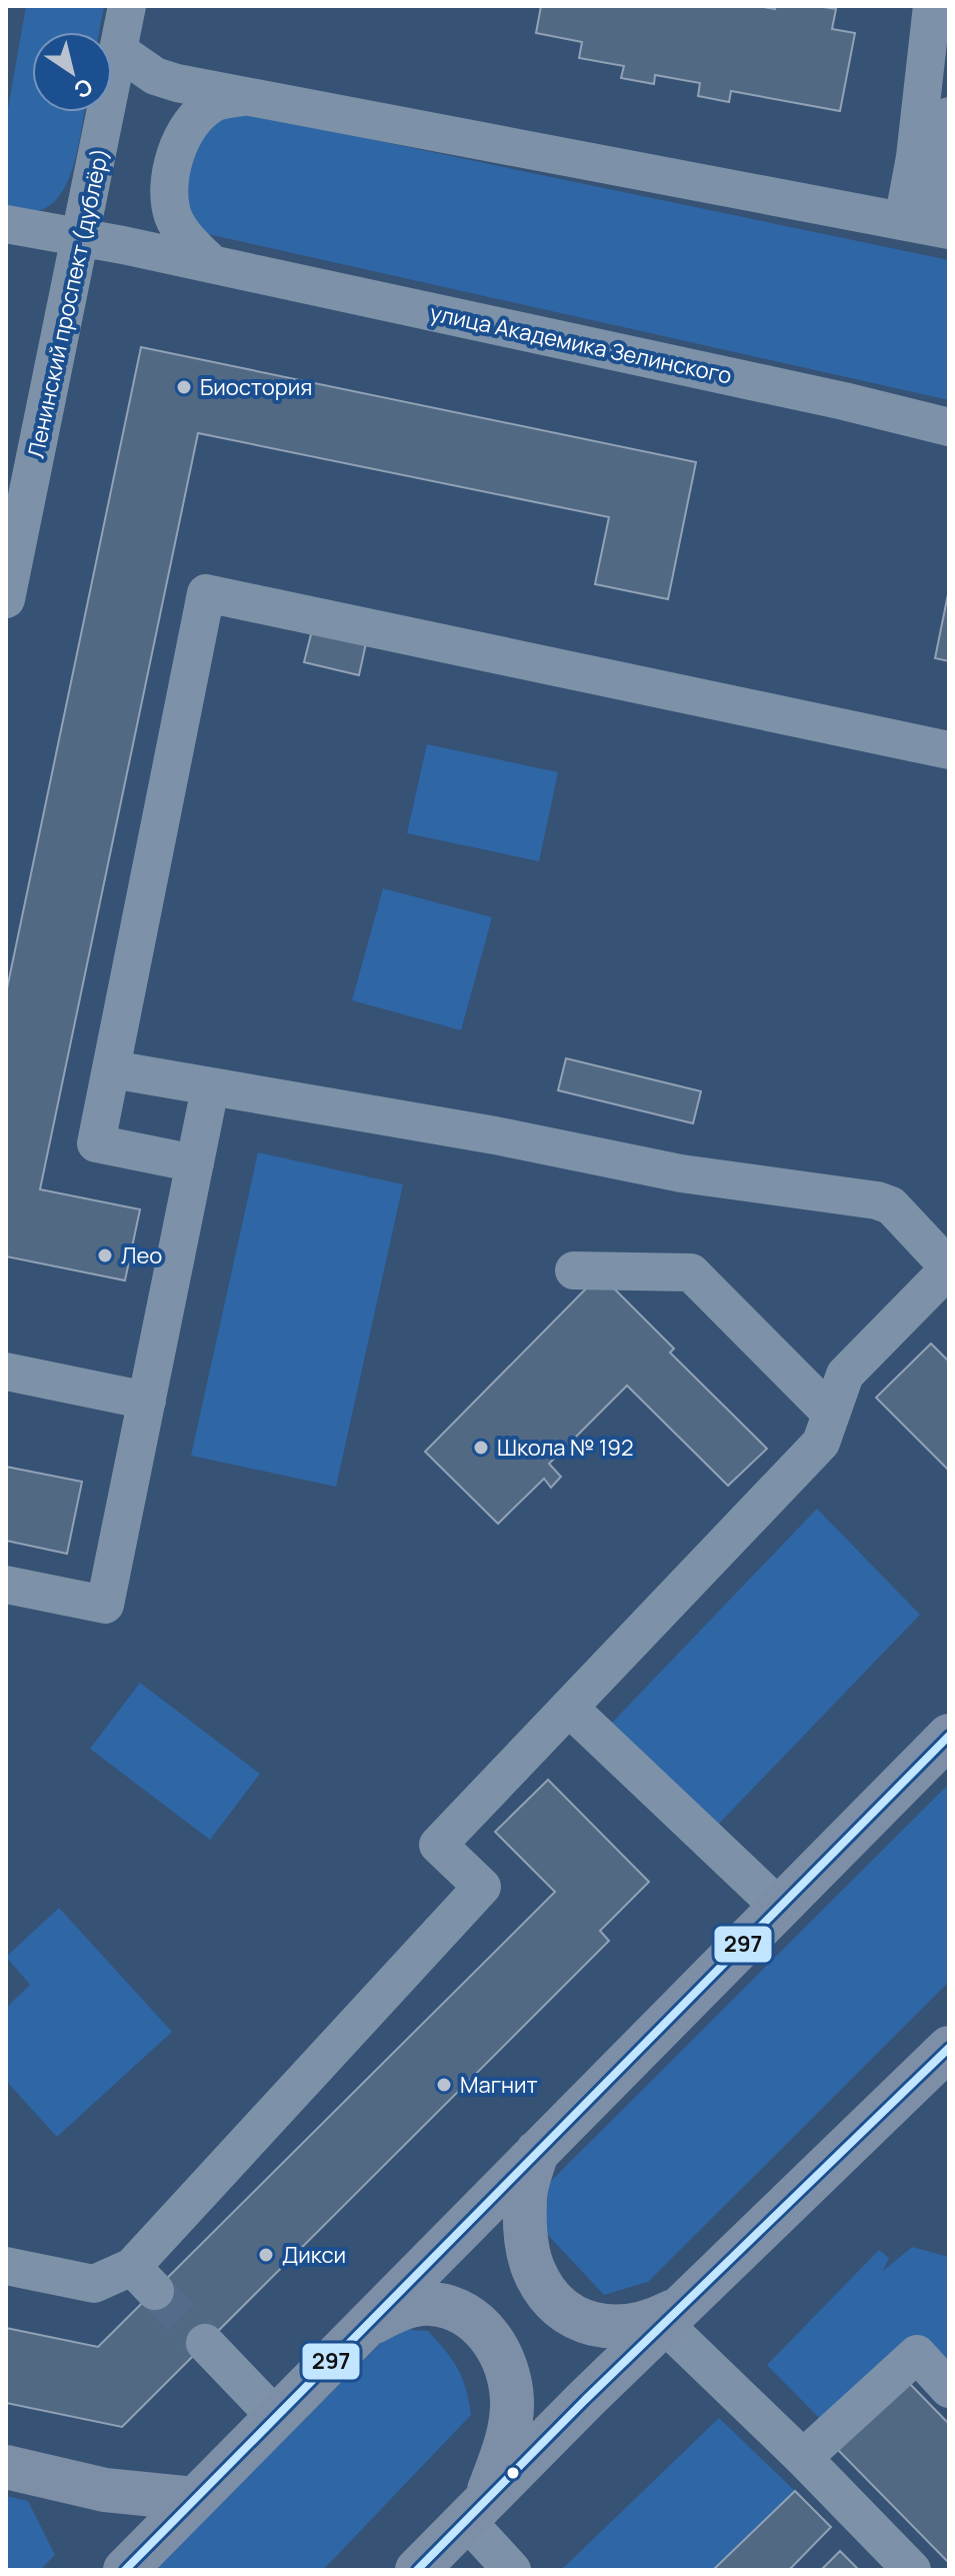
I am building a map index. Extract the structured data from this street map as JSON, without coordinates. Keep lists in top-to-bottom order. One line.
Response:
{"streets":{"street":["Ленинский проспект (дублёр)","улица Академика Зелинского"]},"crossings":[["Ленинский проспект (дублёр)","улица Академика Зелинского"]],"places":["Биостория","Лео","Школа № 192","Магнит","Дикси"],"lines":["transit line 297"],"north":"bottom right"}
